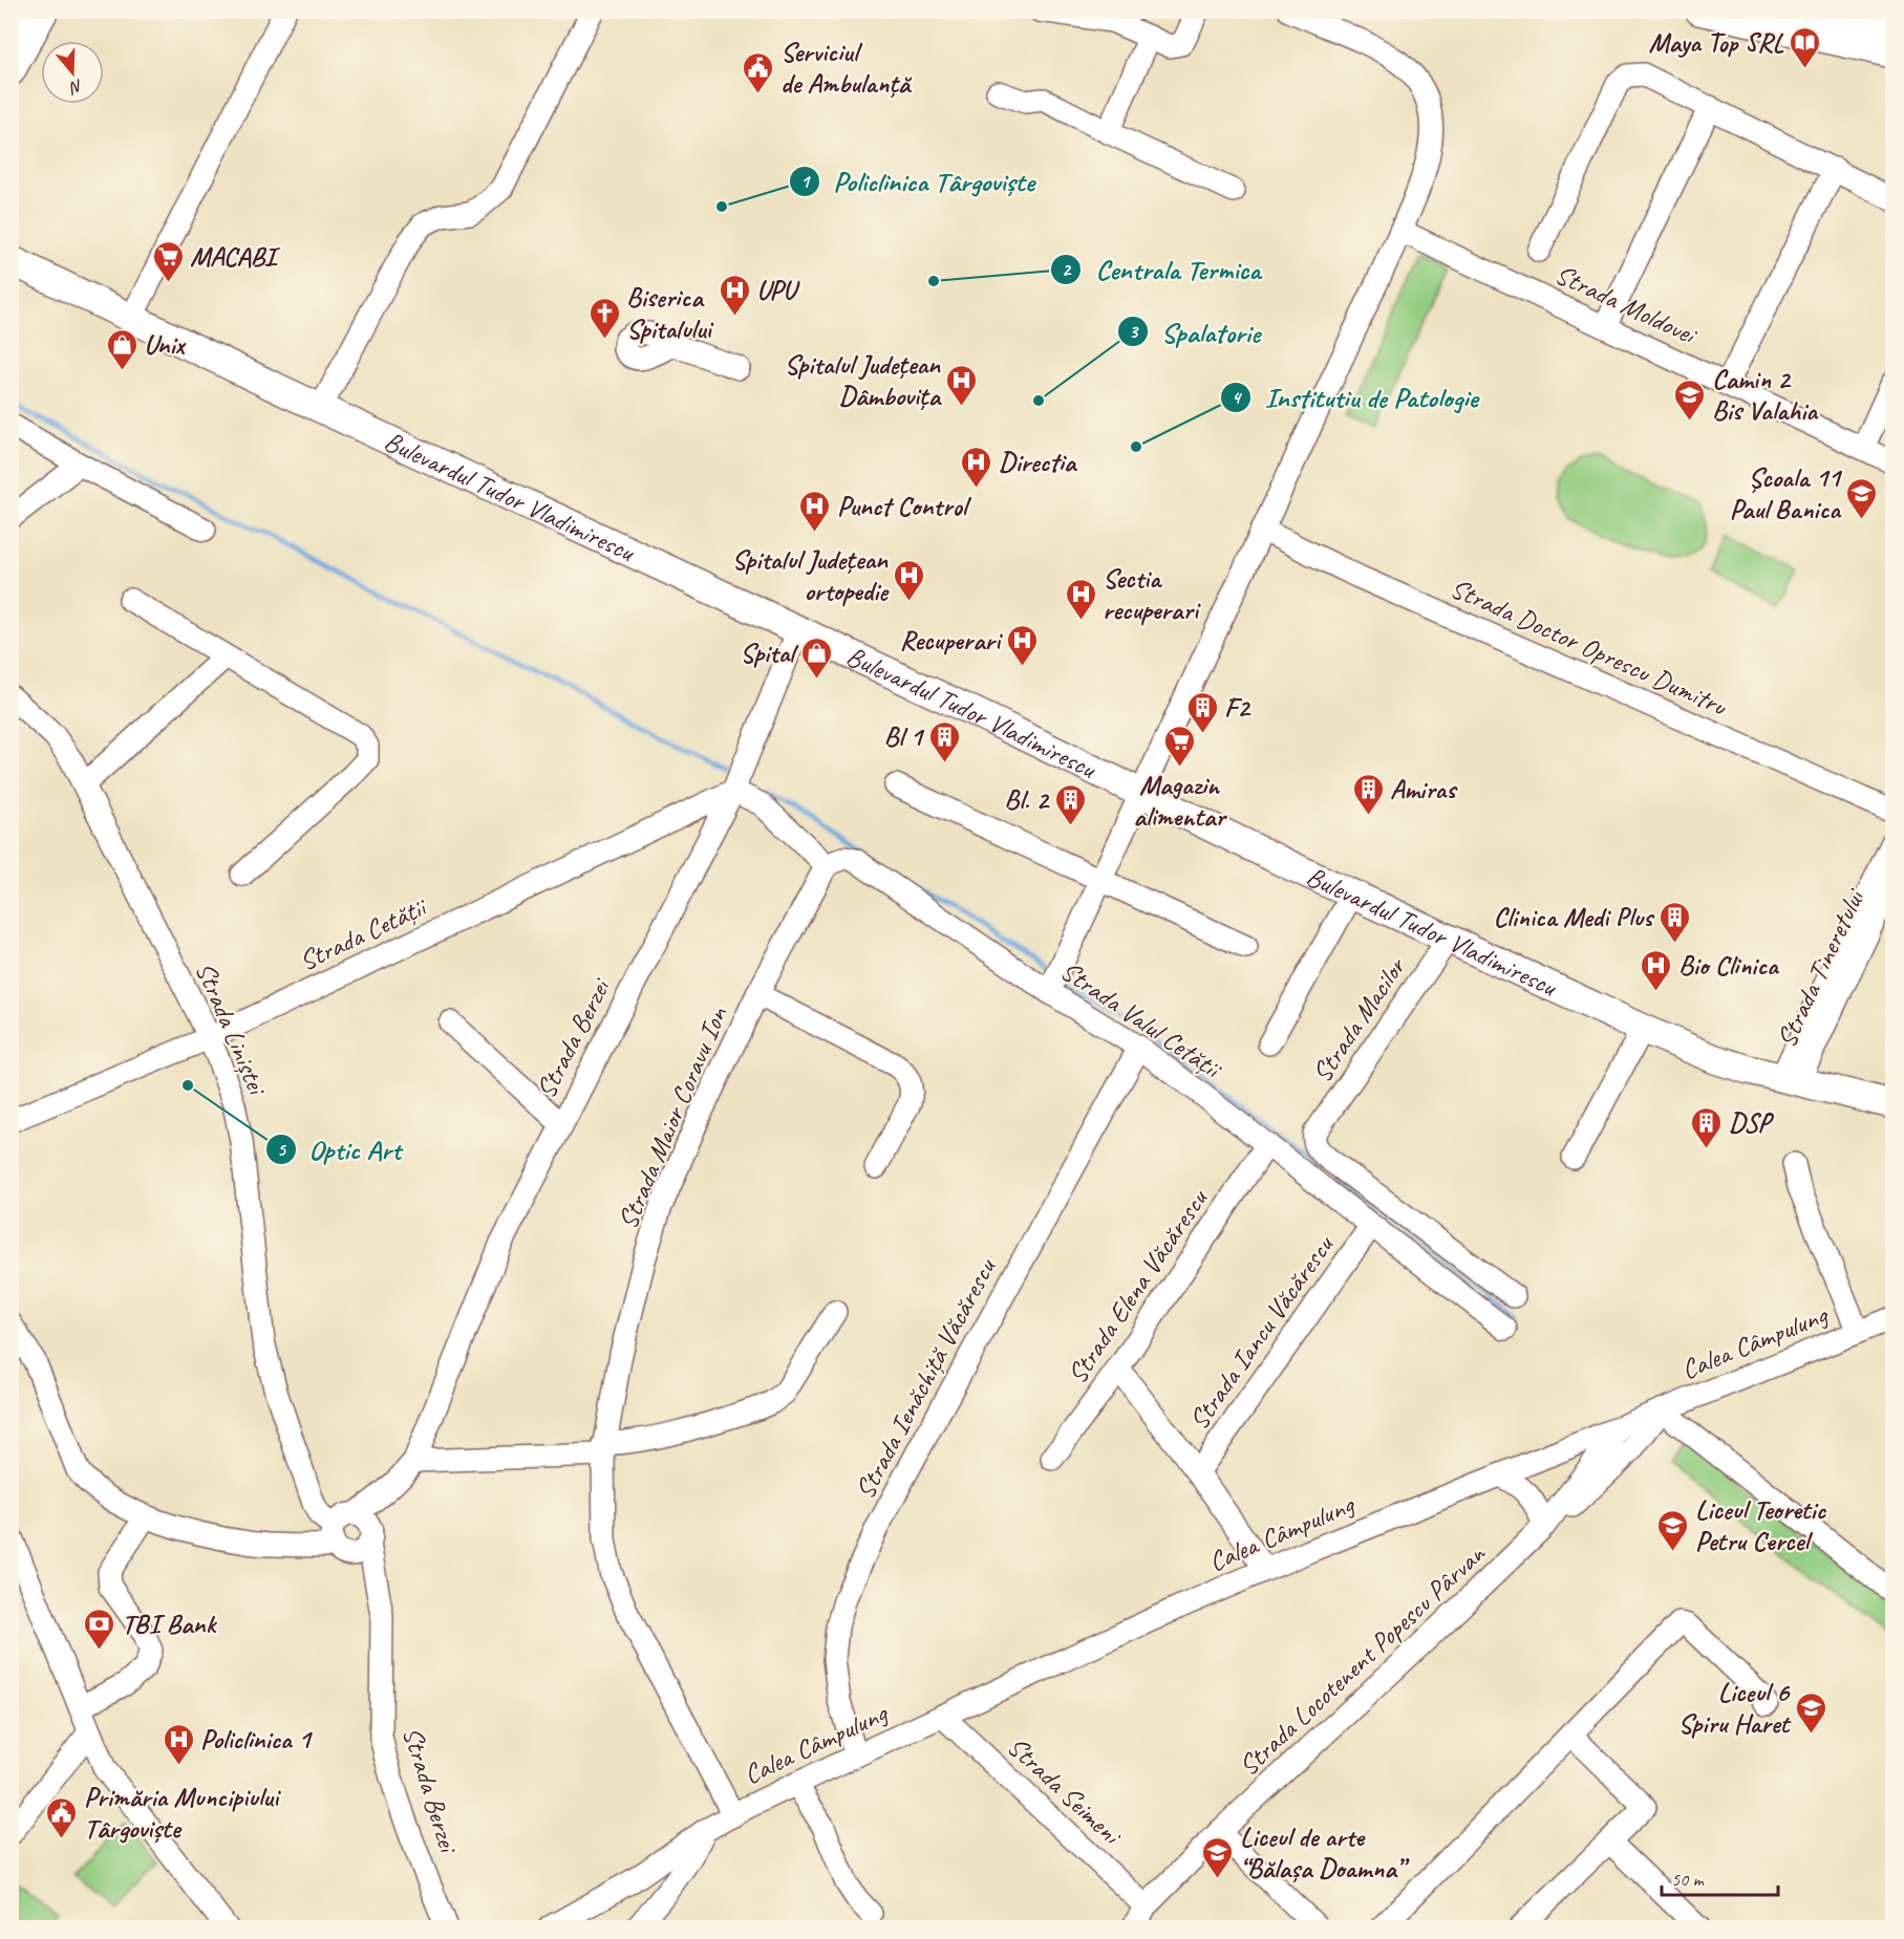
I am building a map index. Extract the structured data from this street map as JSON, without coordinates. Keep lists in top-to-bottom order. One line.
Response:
{"streets":{"main road":["Bulevardul Tudor Vladimirescu"],"street":["Strada Moldovei","Strada Doctor Oprescu Dumitru","Strada Cetății","Strada Tineretului","Strada Valul Cetății","Strada Macilor","Strada Liniștei","Strada Berzei","Strada Maior Coravu Ion","Strada Elena Văcărescu","Strada Iancu Văcărescu","Calea Câmpulung","Strada Ienăchiță Văcărescu","Strada Locotenent Popescu Pârvan","Strada Seimeni"]},"crossings":[["Bulevardul Tudor Vladimirescu","Strada Tineretului"],["Bulevardul Tudor Vladimirescu","Strada Macilor"],["Bulevardul Tudor Vladimirescu","Strada Berzei"],["Strada Cetății","Strada Liniștei"],["Strada Cetății","Strada Berzei"],["Strada Valul Cetății","Strada Maior Coravu Ion"],["Strada Valul Cetății","Strada Elena Văcărescu"],["Strada Valul Cetății","Strada Iancu Văcărescu"],["Strada Valul Cetății","Strada Ienăchiță Văcărescu"],["Strada Maior Coravu Ion","Calea Câmpulung"],["Calea Câmpulung","Strada Ienăchiță Văcărescu"],["Calea Câmpulung","Strada Locotenent Popescu Pârvan"],["Calea Câmpulung","Strada Seimeni"],["Strada Locotenent Popescu Pârvan","Strada Seimeni"]],"places":{"library":["Maya Top SRL"],"public building":["Serviciul de Ambulanță","Primăria Muncipiului Târgoviște"],"other":["Policlinica Târgoviște","Centrala Termica","Spalatorie","Institutiu de Patologie","Optic Art"],"supermarket":["MACABI","Magazin alimentar"],"hospital":["UPU","Spitalul Județean Dâmbovița","Directia","Punct Control","Spitalul Județean ortopedie","Sectia recuperari","Recuperari","Bio Clinica","Policlinica 1"],"church":["Biserica Spitalului"],"shop":["Unix","Spital"],"school or university":["Camin 2 Bis Valahia","Școala 11 Paul Banica","Liceul Teoretic Petru Cercel","Liceul 6 Spiru Haret","Liceul de arte “Bălașa Doamna”"],"building":["F2","Bl 1","Amiras","Bl. 2","Clinica Medi Plus","DSP"],"bank":["TBI Bank"]},"scale_bar":"50 m","north":"bottom"}
